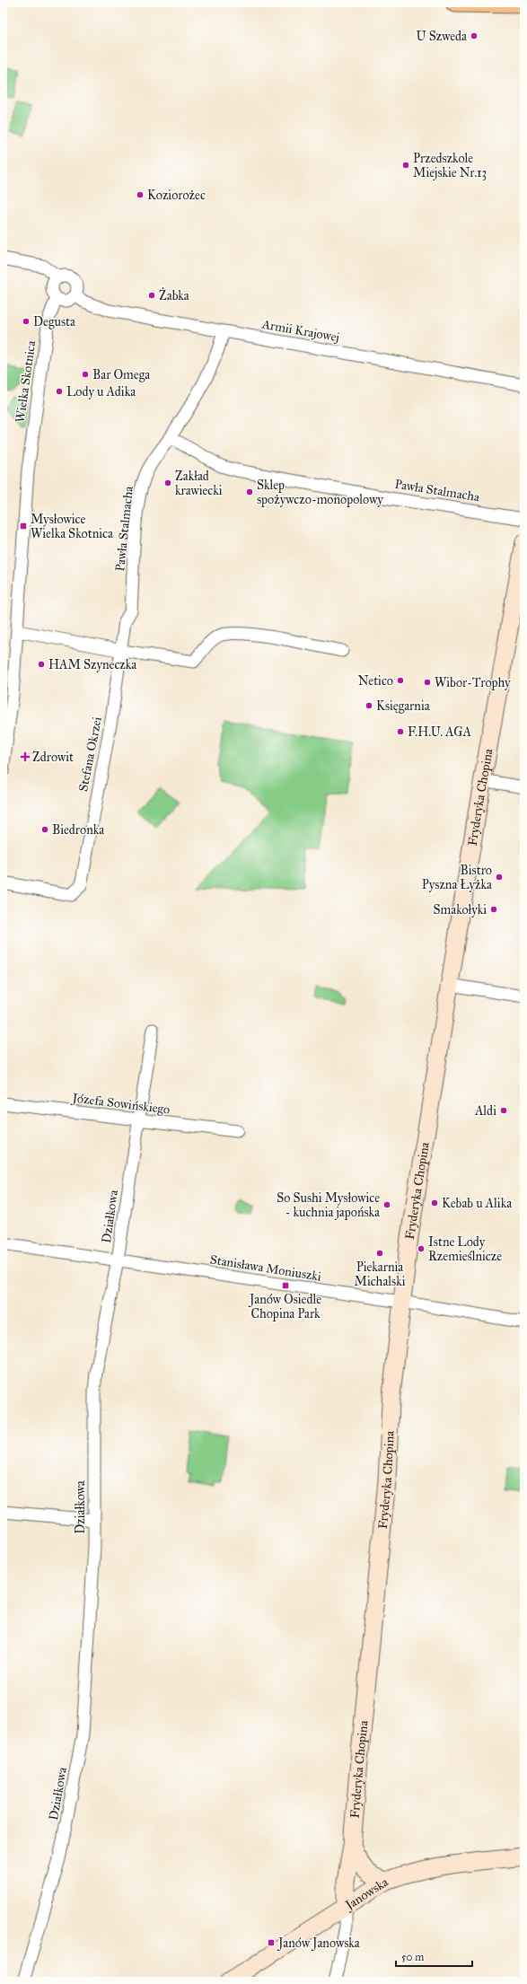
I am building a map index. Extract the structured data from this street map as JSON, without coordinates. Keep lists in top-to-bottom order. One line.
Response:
{"streets":{"street":["Armii Krajowej","Wielka Skotnica","Pawła Stalmacha","Stefana Okrzei","Fryderyka Chopina","Józefa Sowińskiego","Działkowa","Stanisława Moniuszki","Janowska"]},"crossings":[["Armii Krajowej","Wielka Skotnica"],["Pawła Stalmacha","Stefana Okrzei"],["Fryderyka Chopina","Stanisława Moniuszki"],["Fryderyka Chopina","Janowska"],["Józefa Sowińskiego","Działkowa"],["Działkowa","Stanisława Moniuszki"]],"places":{"other":["U Szweda","Przedszkole Miejskie Nr.13","Koziorożec","Żabka","Degusta","Bar Omega","Lody u Adika","Zakład krawiecki","Sklep spożywczo-monopolowy","HAM Szyneczka","Netico","Wibor-Trophy","Księgarnia","F.H.U. AGA","Biedronka","Bistro Pyszna Łyżka","Smakołyki","Aldi","Kebab u Alika","So Sushi Mysłowice - kuchnia japońska","Istne Lody Rzemieślnicze","Piekarnia Michalski"],"transit":["Mysłowice Wielka Skotnica","Janów Osiedle Chopina Park","Janów Janowska"],"health":["Zdrowit"]},"scale_bar":"50 m"}
